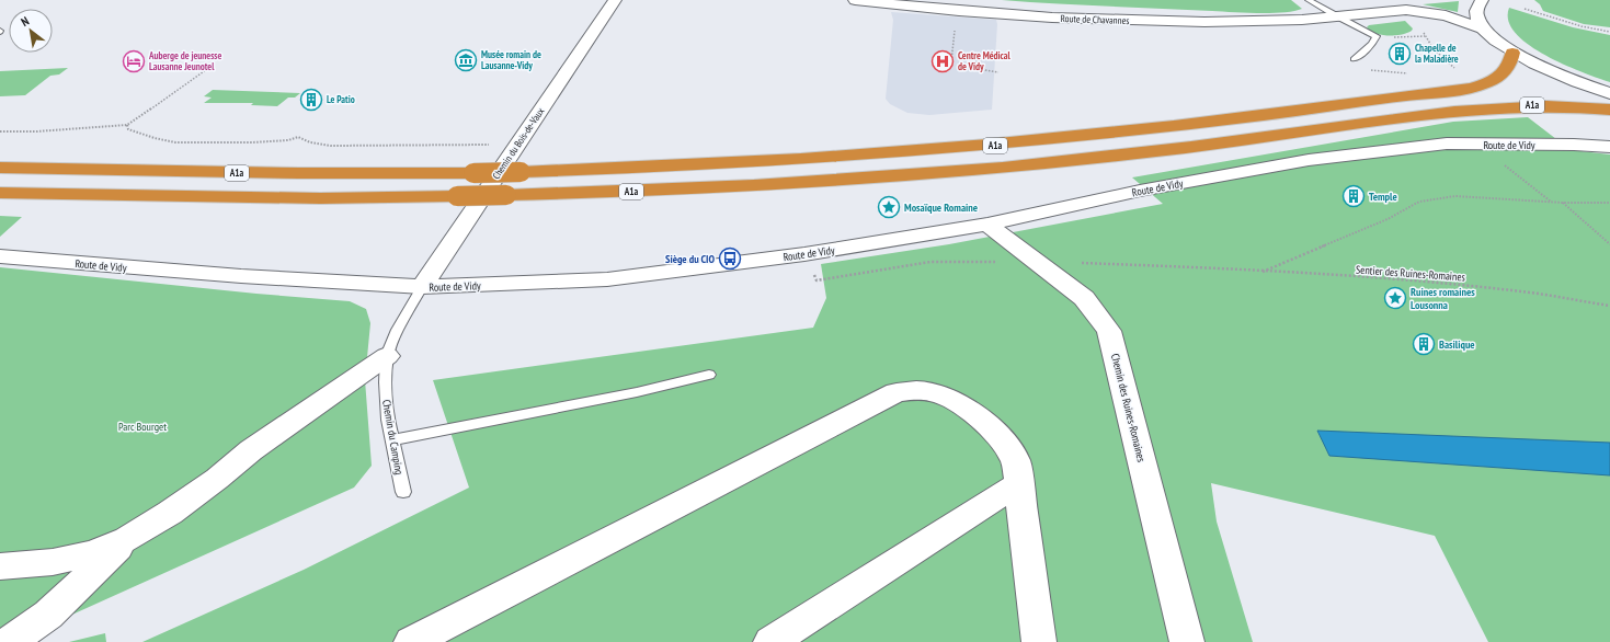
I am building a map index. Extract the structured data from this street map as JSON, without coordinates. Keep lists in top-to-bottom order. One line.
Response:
{"streets":{"highway":["A1a"],"street":["Route de Chavannes","Chemin du Bois-de-Vaux","Route de Vidy","Chemin des Ruines-Romaines"],"lane":["Chemin du Camping"],"path":["Sentier des Ruines-Romaines"]},"crossings":[["Chemin du Bois-de-Vaux","Route de Vidy"],["Chemin du Bois-de-Vaux","Chemin du Camping"],["Route de Vidy","Chemin des Ruines-Romaines"],["Route de Vidy","Chemin du Camping"]],"parks":["Parc Bourget"],"places":{"building":["Chapelle de la Maladière","Le Patio","Temple","Basilique"],"museum":["Musée romain de Lausanne-Vidy"],"hotel":["Auberge de jeunesse Lausanne Jeunotel"],"hospital":["Centre Médical de Vidy"],"place":["Mosaïque Romaine","Ruines romaines Lousonna"],"bus stop":["Siège du CIO"]},"north":"top left"}
